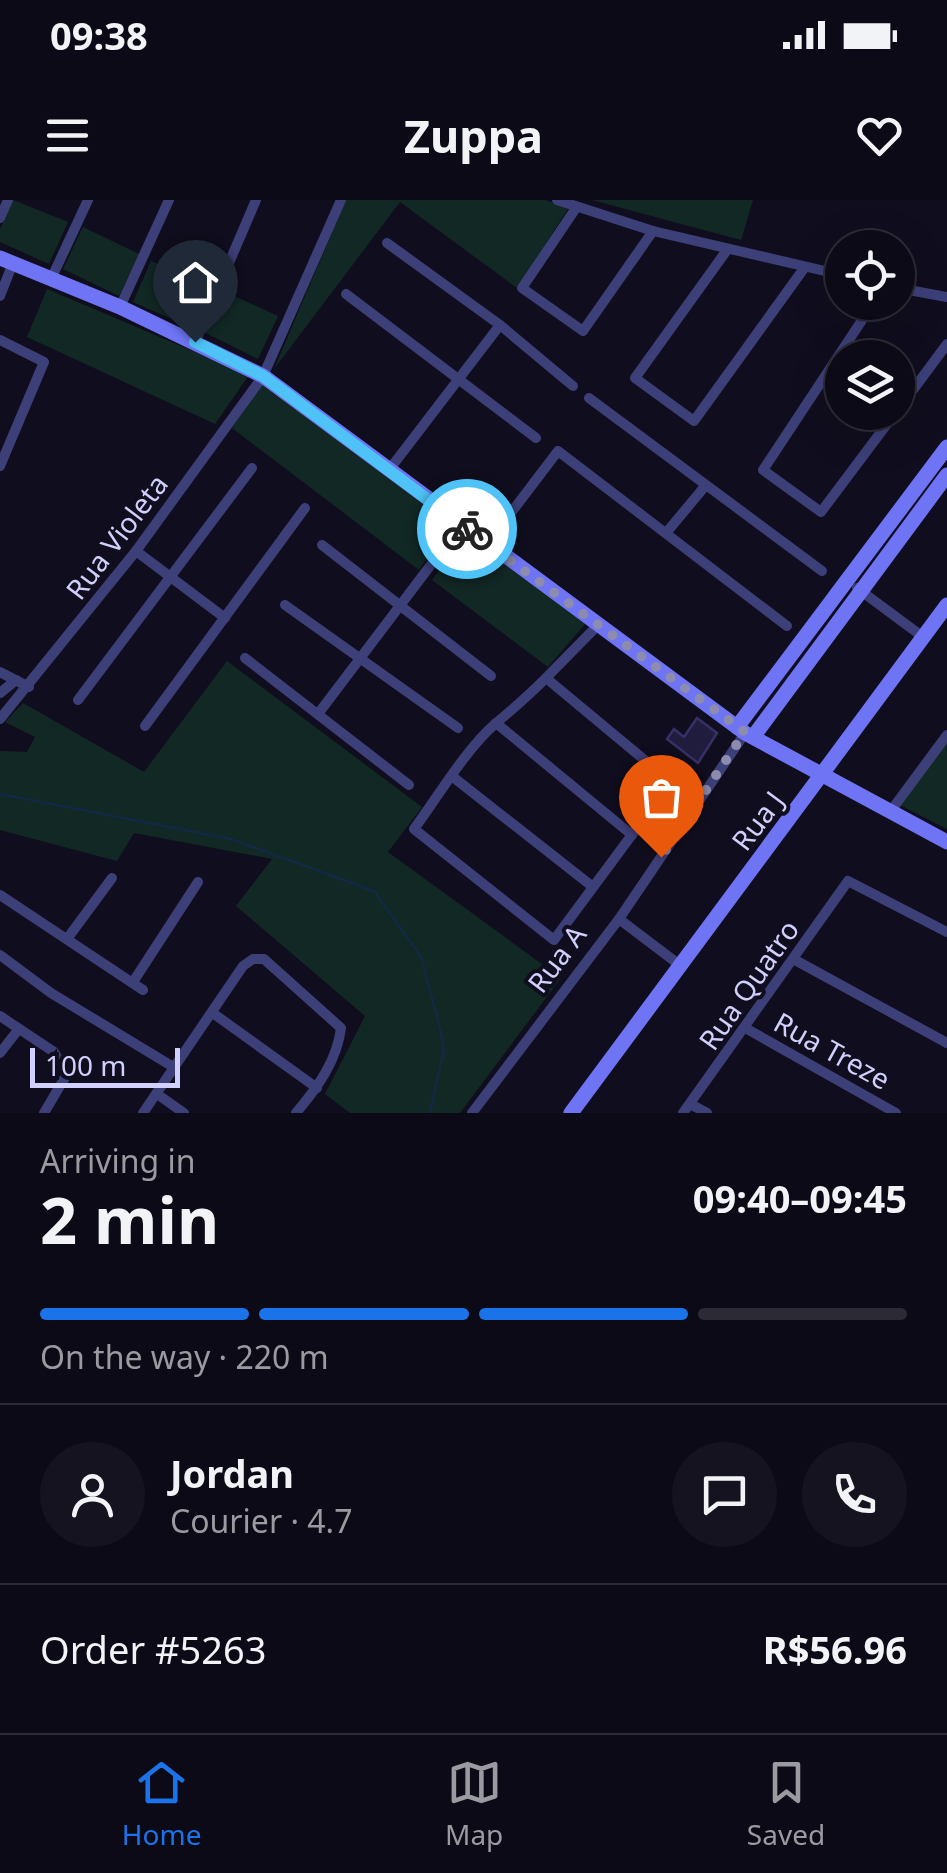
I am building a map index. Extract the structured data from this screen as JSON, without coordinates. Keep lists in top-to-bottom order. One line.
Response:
{"streets":{"main road":["Rua J","Rua A"],"street":["Rua Violeta","Rua Quatro","Rua Treze"]},"crossings":[["Rua Quatro","Rua Treze"]],"scale_bar":"100 m","page":{"status":"09:38","header":"Zuppa","scale":"100 m","heading":["2 min","Arriving in","09:40–09:45"],"panel":["Jordan","Courier · 4.7","Order #5263","R$56.96"],"bar":"On the way · 220 m","tabs":["Home","Map","Saved"]}}
